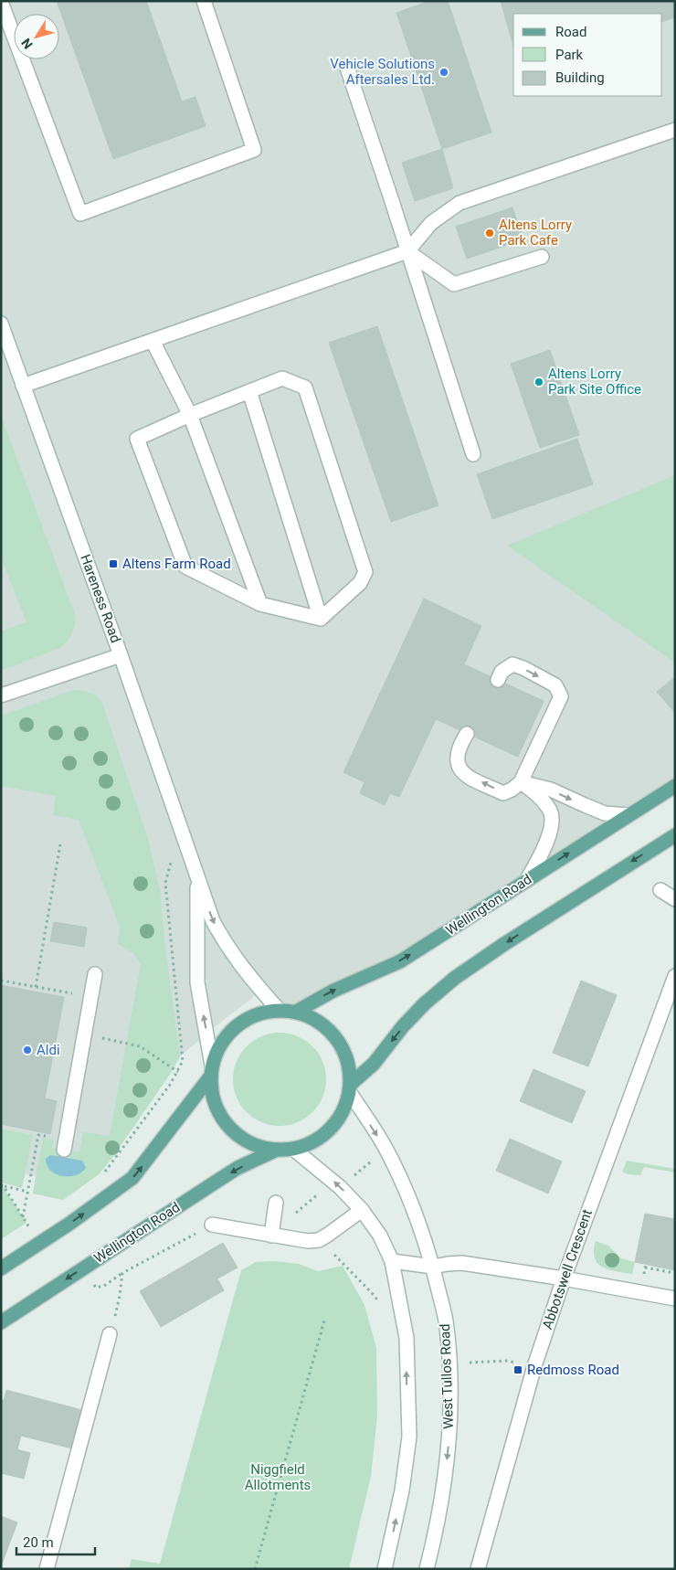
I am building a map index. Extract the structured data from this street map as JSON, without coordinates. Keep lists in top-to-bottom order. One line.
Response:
{"streets":{"main road":["Hareness Road","Wellington Road","Abbotswell Crescent","West Tullos Road"]},"crossings":[["Hareness Road","Wellington Road"],["Hareness Road","West Tullos Road"],["Wellington Road","West Tullos Road"]],"parks":["Niggfield Allotments"],"places":{"other":["Vehicle Solutions Aftersales Ltd.","Altens Lorry Park Cafe","Altens Lorry Park Site Office","Aldi"],"transit":["Altens Farm Road","Redmoss Road"]},"legend":["Road","Park","Building"],"scale_bar":"20 m","north":"bottom left"}
